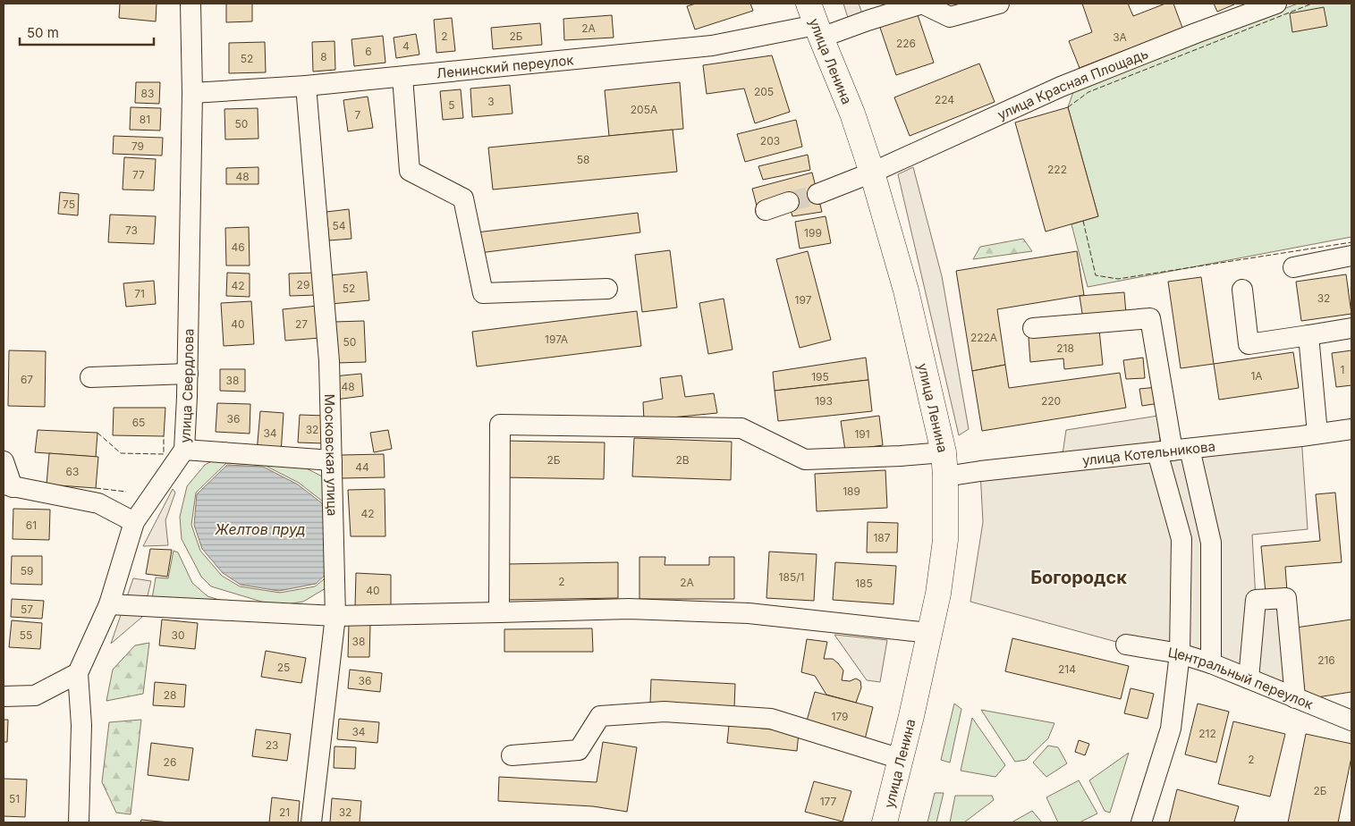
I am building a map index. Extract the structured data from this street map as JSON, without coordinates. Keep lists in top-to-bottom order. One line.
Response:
{"streets":{"main road":["улица Ленина"],"street":["Ленинский переулок","улица Красная Площадь","улица Свердлова","улица Котельникова","Московская улица","Центральный переулок"]},"crossings":[["улица Ленина","Ленинский переулок"],["улица Ленина","улица Красная Площадь"],["улица Ленина","улица Котельникова"],["Ленинский переулок","улица Свердлова"],["Ленинский переулок","Московская улица"]],"districts":["Богородск"],"water":["Желтов пруд"],"house_numbers":["2А","2","2Б","3А","226","4","6","8","52","205","83","224","3","5","205А","7","81","50","203","79","58","222","77","48","75","54","73","199","46","29","42","52","71","32","197","40","27","222А","197А","50","218","1","1А","195","67","38","48","193","220","36","65","32","34","191","2Б","2В","44","63","189","42","61","187","59","185/1","2","2А","185","40","57","55","30","38","216","25","214","36","28","179","34","212","23","2","26","2Б","51","177","21","32"],"scale_bar":"50 m"}
